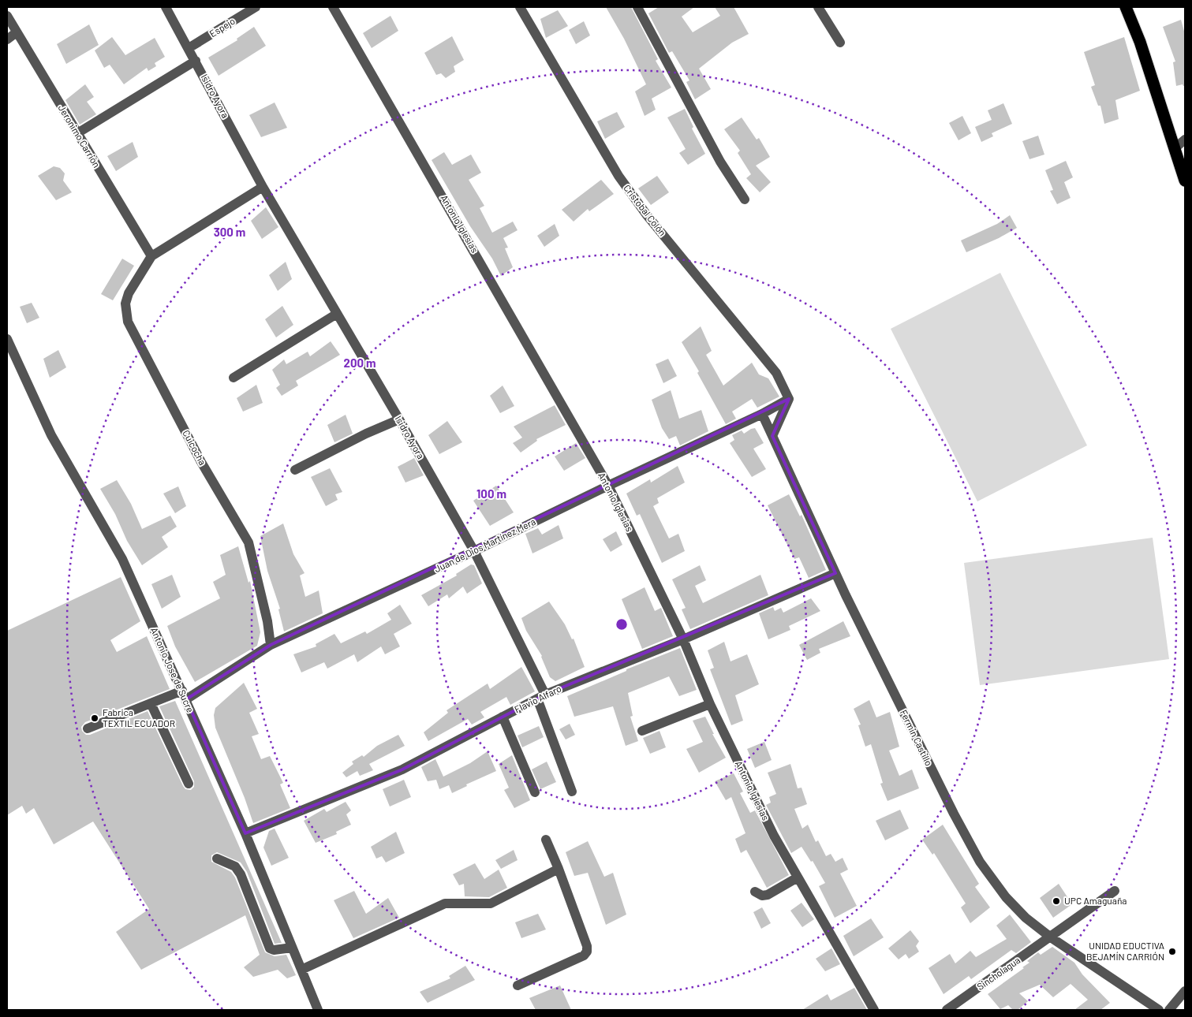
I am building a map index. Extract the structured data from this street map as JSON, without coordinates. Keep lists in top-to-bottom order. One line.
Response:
{"streets":{"street":["Espejo","Isidro Ayora","Jeronimo Carrión","Cristobal Colón","Antonio Iglesias","Cuicocha","Juan de Dios Martínez Mera","Antonio Jose de Sucre","Flavio Alfaro","Fermin Castillo","Sincholagua"]},"crossings":[["Espejo","Isidro Ayora"],["Isidro Ayora","Juan de Dios Martínez Mera"],["Isidro Ayora","Flavio Alfaro"],["Jeronimo Carrión","Cuicocha"],["Cristobal Colón","Juan de Dios Martínez Mera"],["Antonio Iglesias","Juan de Dios Martínez Mera"],["Antonio Iglesias","Flavio Alfaro"],["Cuicocha","Juan de Dios Martínez Mera"],["Juan de Dios Martínez Mera","Antonio Jose de Sucre"],["Juan de Dios Martínez Mera","Fermin Castillo"],["Antonio Jose de Sucre","Flavio Alfaro"],["Flavio Alfaro","Fermin Castillo"],["Fermin Castillo","Sincholagua"]],"places":["Fabrica TEXTIL ECUADOR","UPC Amaguaña","UNIDAD EDUCTIVA BEJAMÍN CARRIÓN"],"rings":["300 m","200 m","100 m"]}
